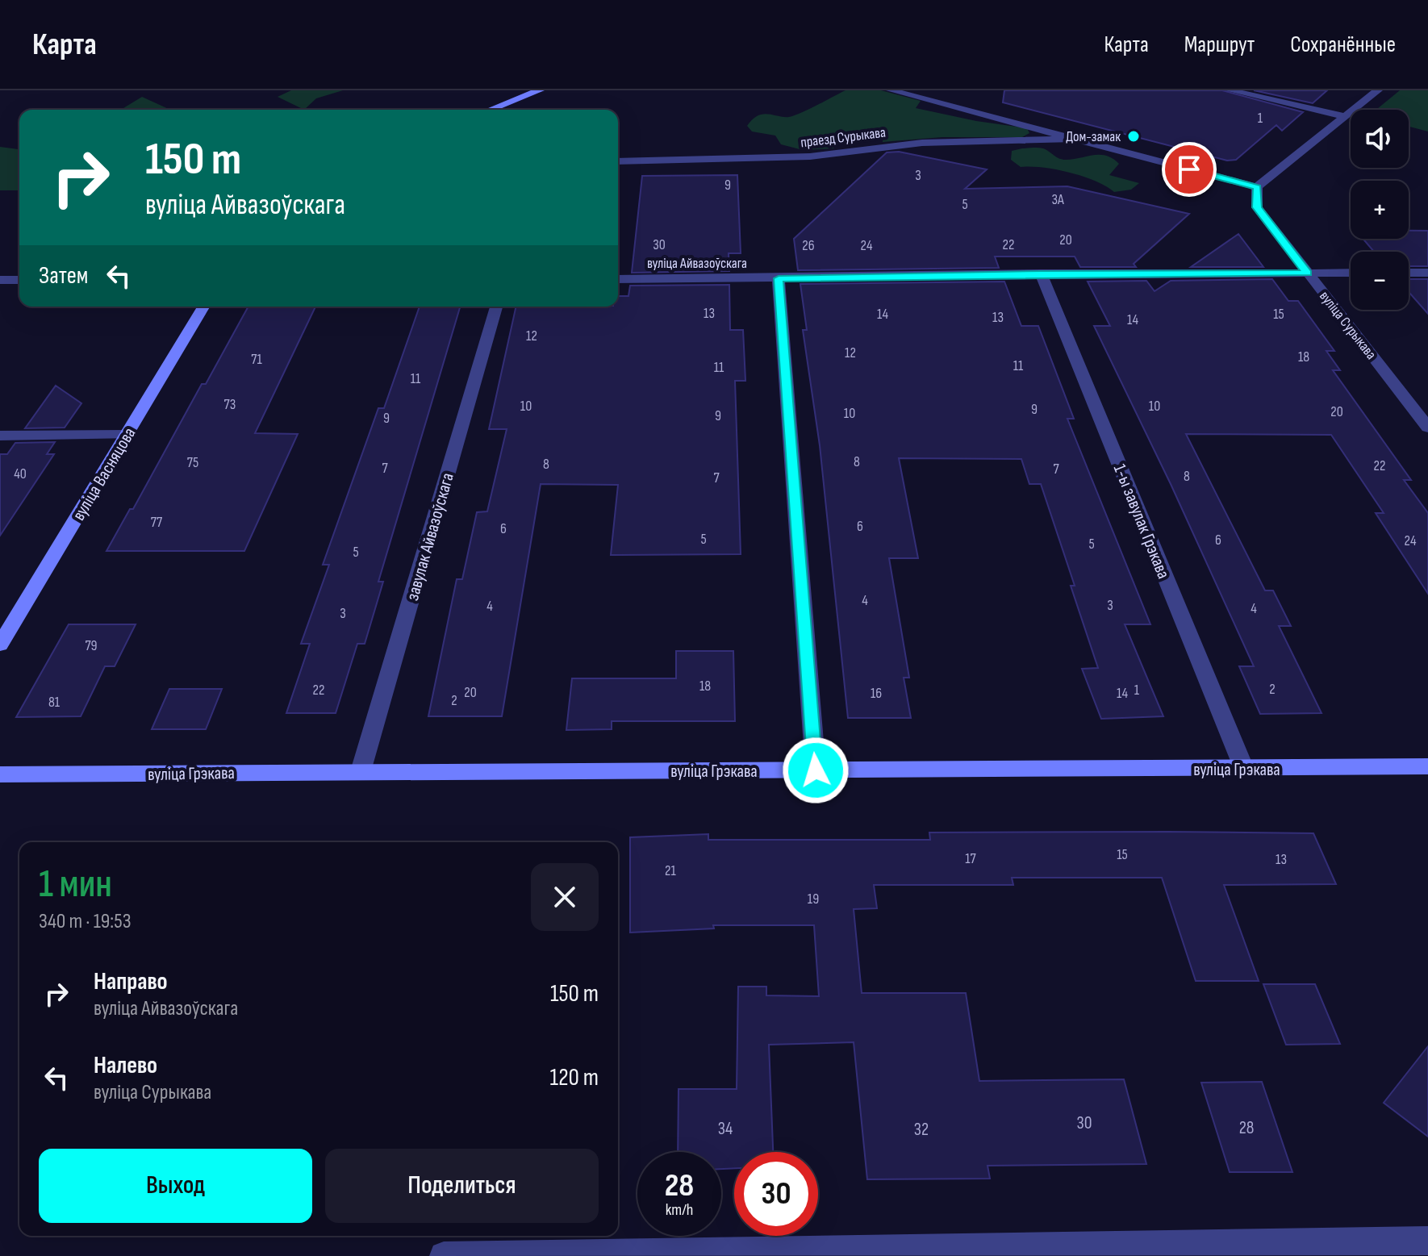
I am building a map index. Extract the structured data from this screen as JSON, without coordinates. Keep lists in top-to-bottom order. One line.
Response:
{"streets":{"street":["праезд Сурыкава","вуліца Айвазоўскага","вуліца Сурыкава","вуліца Васняцова","1-ы завулак Грэкава","завулак Айвазоўскага","вуліца Грэкава"]},"crossings":[["вуліца Айвазоўскага","вуліца Сурыкава"],["вуліца Айвазоўскага","1-ы завулак Грэкава"],["1-ы завулак Грэкава","вуліца Грэкава"],["завулак Айвазоўскага","вуліца Грэкава"]],"places":["Дом-замак"],"house_numbers":["1","3","9","3А","5","20","30","22","26","24","13","14","15","13","14","12","12","18","71","11","11","11","73","10","10","9","20","10","9","9","8","75","8","22","7","7","40","8","7","77","6","6","5","6","24","5","5","4","3","4","4","3","79","18","2","22","1","20","16","14","2","81","15","17","13","21","19","30","28","34","32"],"page":{"header":"Карта","nav":["Карта","Маршрут","Сохранённые"],"map_buttons":["+","−"],"turn":["150 m","вуліца Айвазоўскага"],"then":"Затем","heading":["1 мин","340 m · 19:53"],"list":[{"name":"Направо","note":"вуліца Айвазоўскага","value":"150 m"},{"name":"Налево","note":"вуліца Сурыкава","value":"120 m"}],"buttons":["Выход","Поделиться"],"speed":"28 km/h","limit":"30"}}
